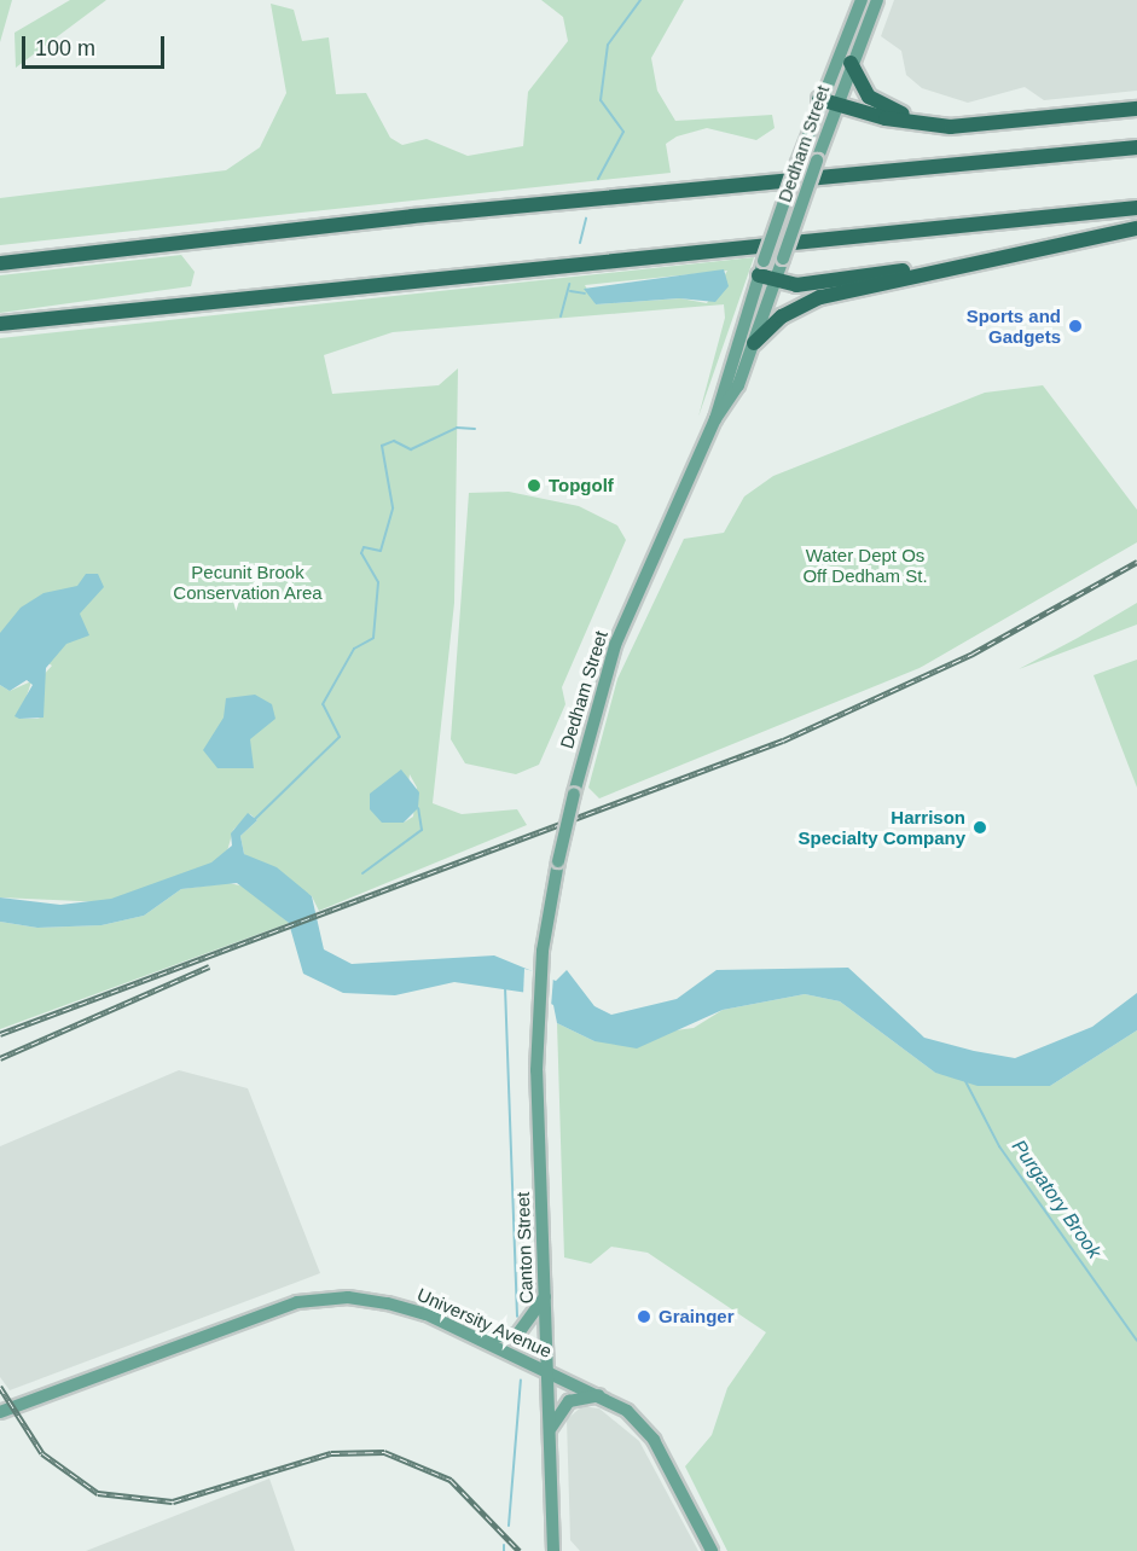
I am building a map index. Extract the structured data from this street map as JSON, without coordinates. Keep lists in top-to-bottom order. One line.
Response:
{"streets":{"main road":["Dedham Street","Canton Street","University Avenue"]},"crossings":[["Dedham Street","Canton Street"],["Canton Street","University Avenue"]],"water":["Purgatory Brook"],"parks":["Water Dept Os Off Dedham St.","Pecunit Brook Conservation Area"],"places":["Sports and Gadgets","Topgolf","Harrison Specialty Company","Grainger"],"scale_bar":"100 m"}
